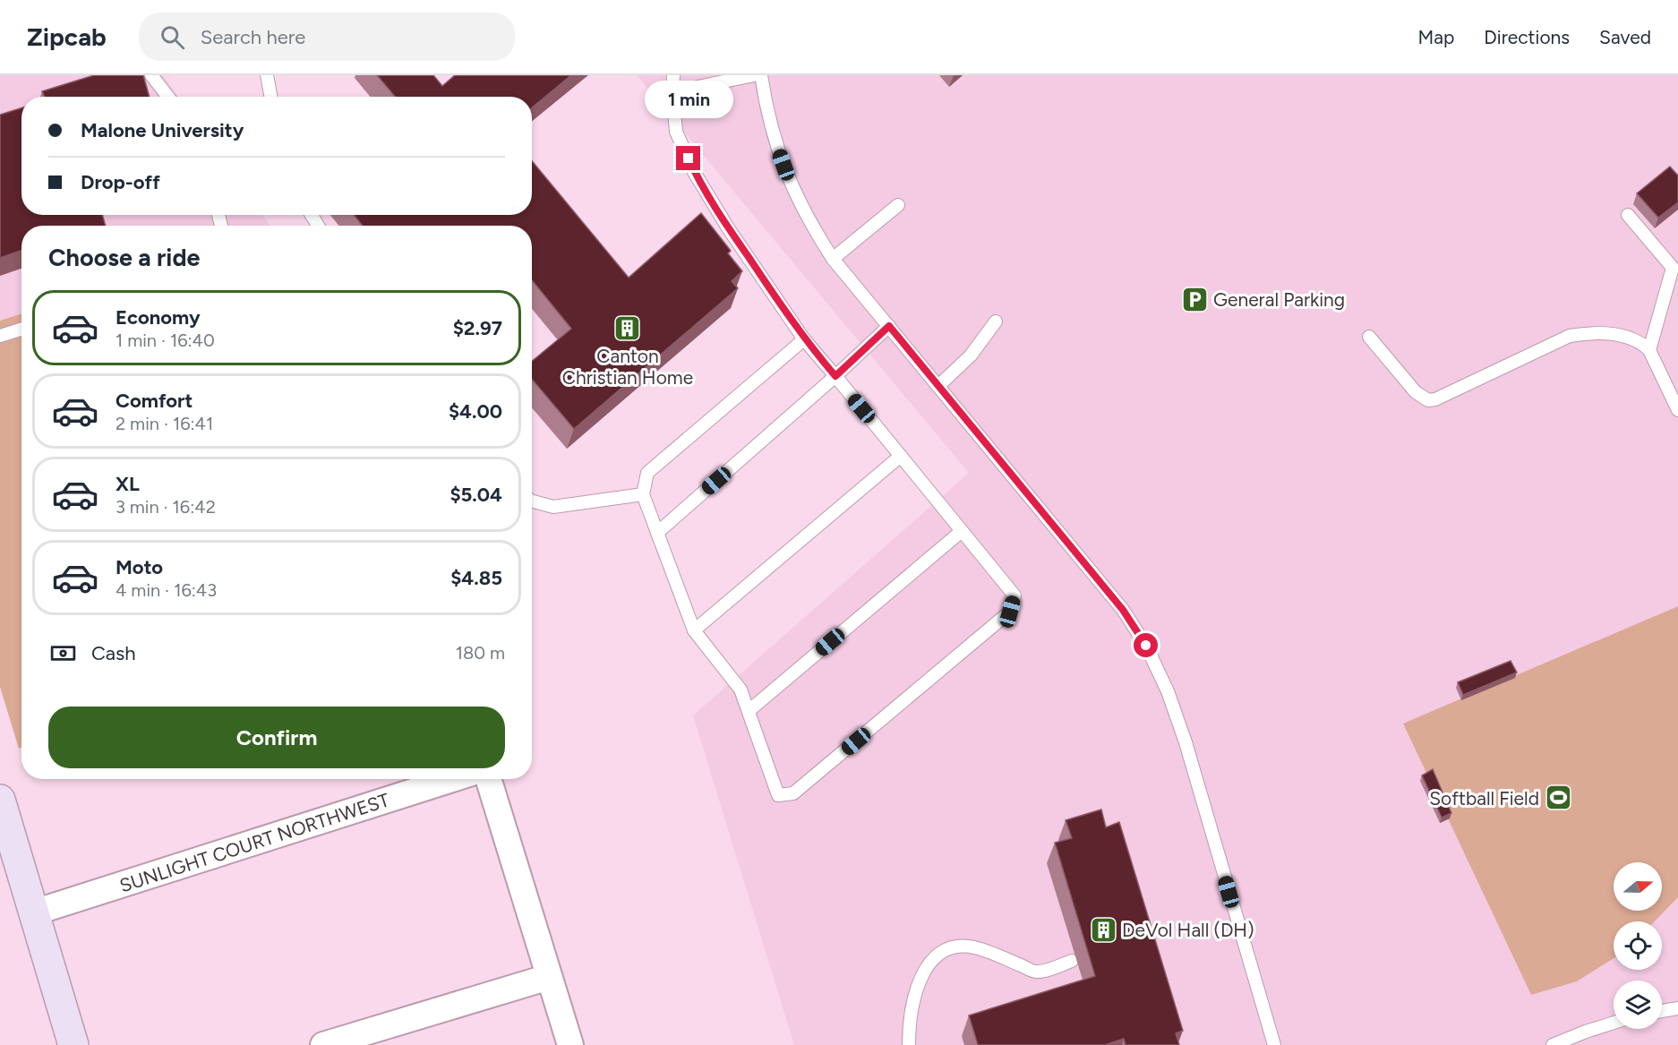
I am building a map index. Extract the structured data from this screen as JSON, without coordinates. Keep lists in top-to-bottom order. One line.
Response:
{"streets":{"street":["SUNLIGHT COURT NORTHWEST"]},"places":{"parking":["General Parking"],"building":["Canton Christian Home","DeVol Hall (DH)"],"sports":["Softball Field"]},"north":"right","page":{"header":"Zipcab","search":"Search here","nav":["Map","Directions","Saved"],"bubble":"1 min","banner":["Malone University","Drop-off"],"heading":"Choose a ride","list":[{"name":"Economy","note":"1 min · 16:40","value":"$2.97"},{"name":"Comfort","note":"2 min · 16:41","value":"$4.00"},{"name":"XL","note":"3 min · 16:42","value":"$5.04"},{"name":"Moto","note":"4 min · 16:43","value":"$4.85"}],"pay":["Cash","180 m"],"buttons":"Confirm"}}
